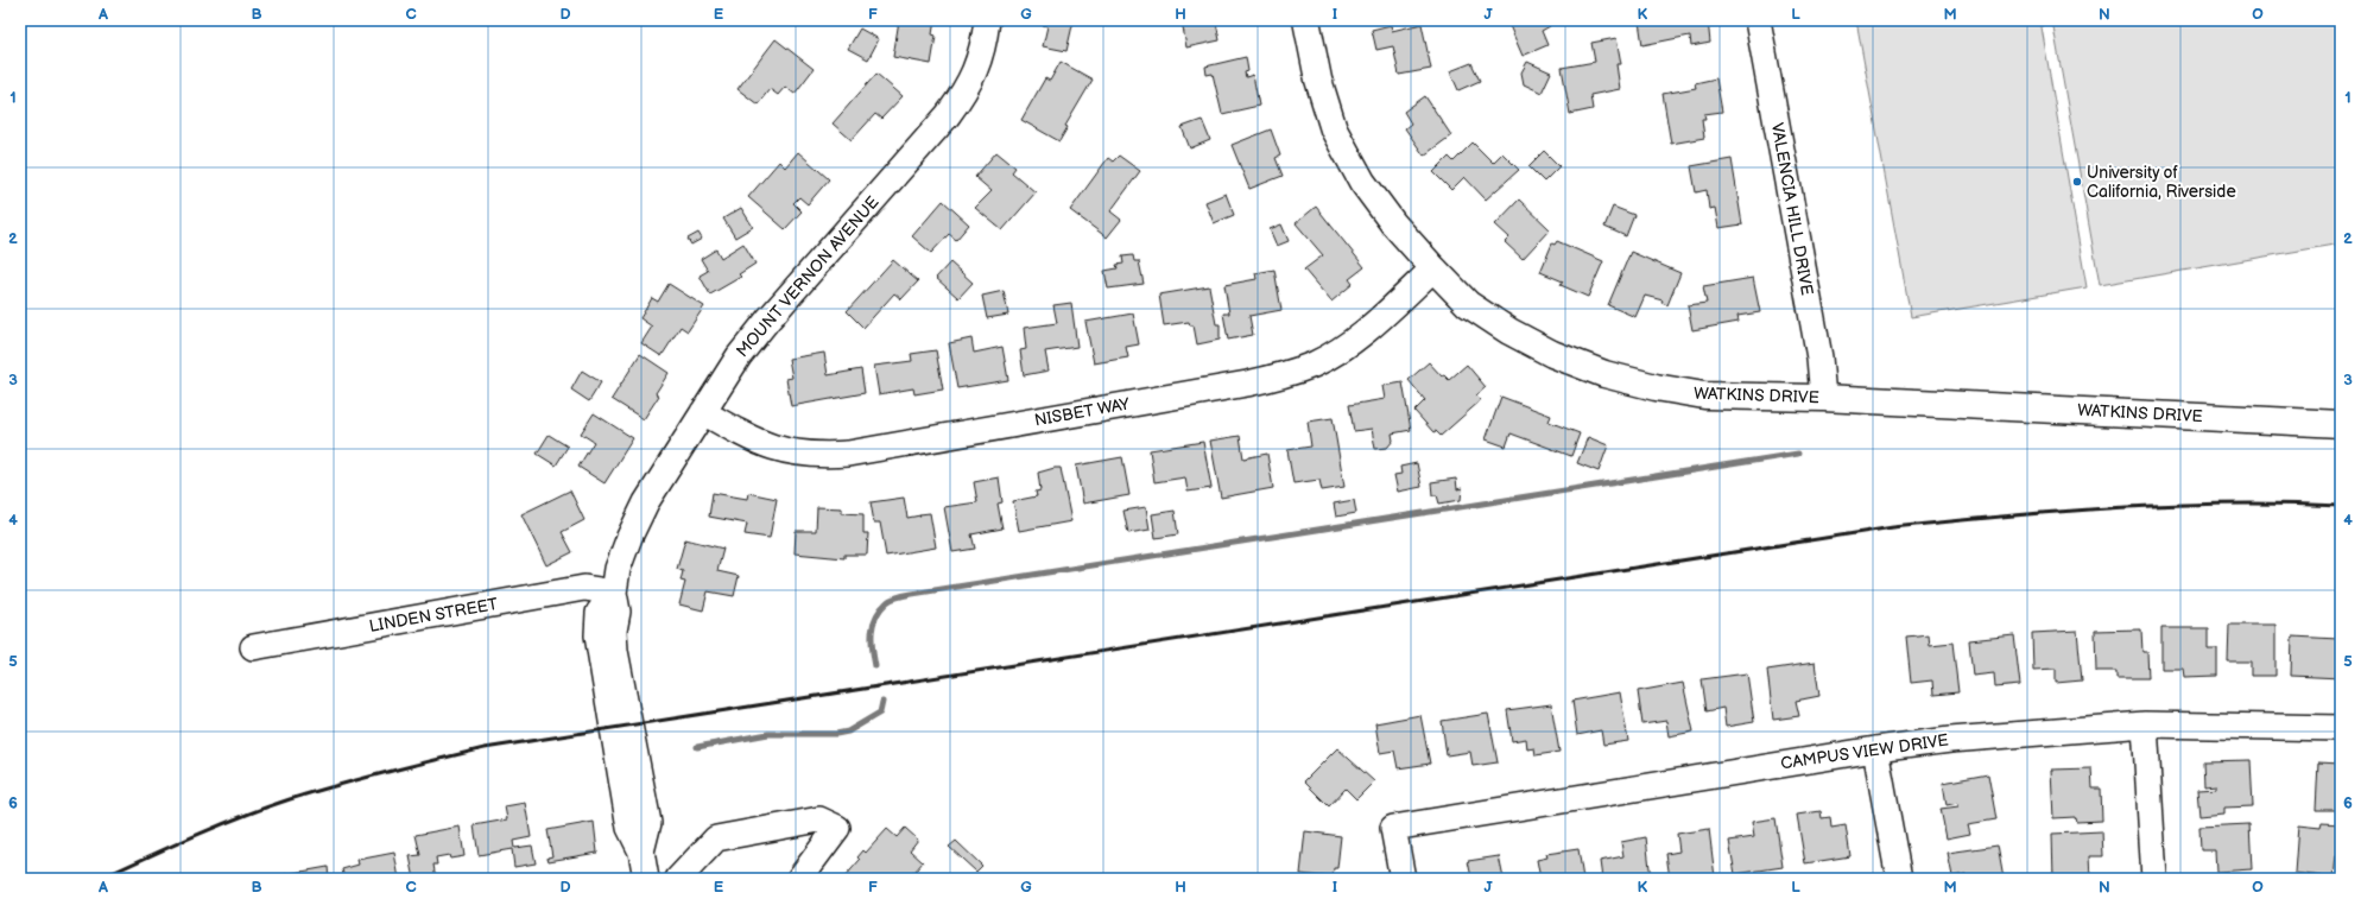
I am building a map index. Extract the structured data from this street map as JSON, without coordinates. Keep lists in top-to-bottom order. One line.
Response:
{"streets":{"main road":["WATKINS DRIVE"],"street":["VALENCIA HILL DRIVE","MOUNT VERNON AVENUE","NISBET WAY","LINDEN STREET","CAMPUS VIEW DRIVE"]},"crossings":[["VALENCIA HILL DRIVE","WATKINS DRIVE"],["MOUNT VERNON AVENUE","NISBET WAY"],["MOUNT VERNON AVENUE","LINDEN STREET"],["WATKINS DRIVE","NISBET WAY"]],"places":["University of California, Riverside"],"grid":{"columns":["A","B","C","D","E","F","G","H","I","J","K","L","M","N","O"],"rows":["1","2","3","4","5","6"]}}
